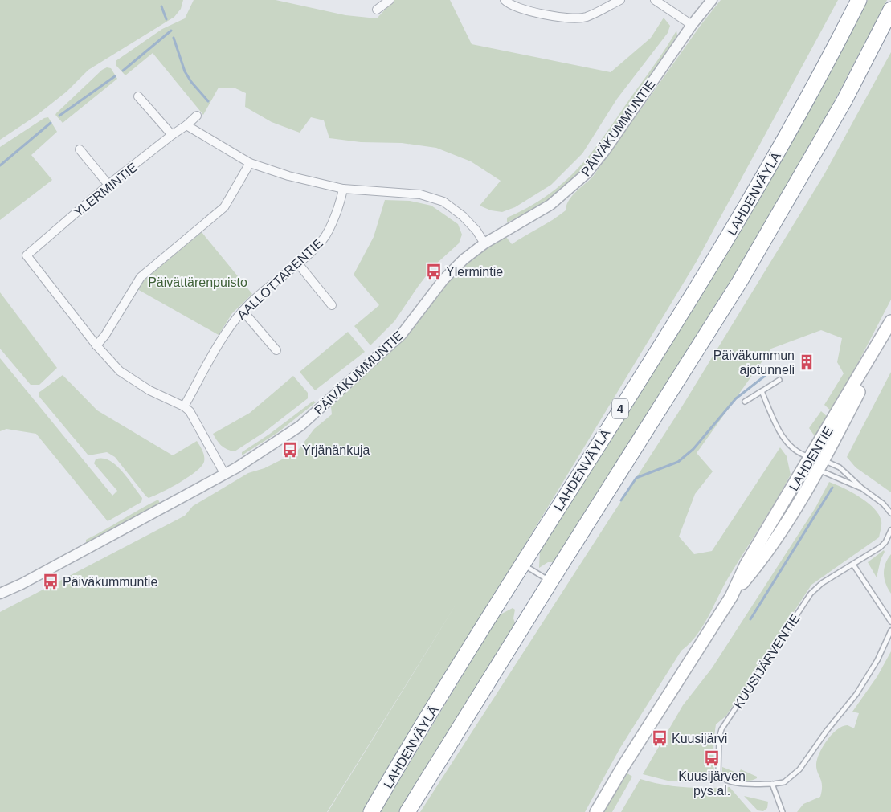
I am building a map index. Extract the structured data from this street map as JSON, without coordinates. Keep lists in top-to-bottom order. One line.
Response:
{"streets":{"highway":["LAHDENVÄYLÄ","4"],"main road":["LAHDENTIE"],"street":["PÄIVÄKUMMUNTIE","YLERMINTIE","AALLOTTARENTIE"],"lane":["KUUSIJÄRVENTIE"]},"parks":["Päivättärenpuisto"],"places":{"bus stop":["Ylermintie","Yrjänänkuja","Päiväkummuntie","Kuusijärvi","Kuusijärven pys.al."],"building":["Päiväkummun ajotunneli"]}}
